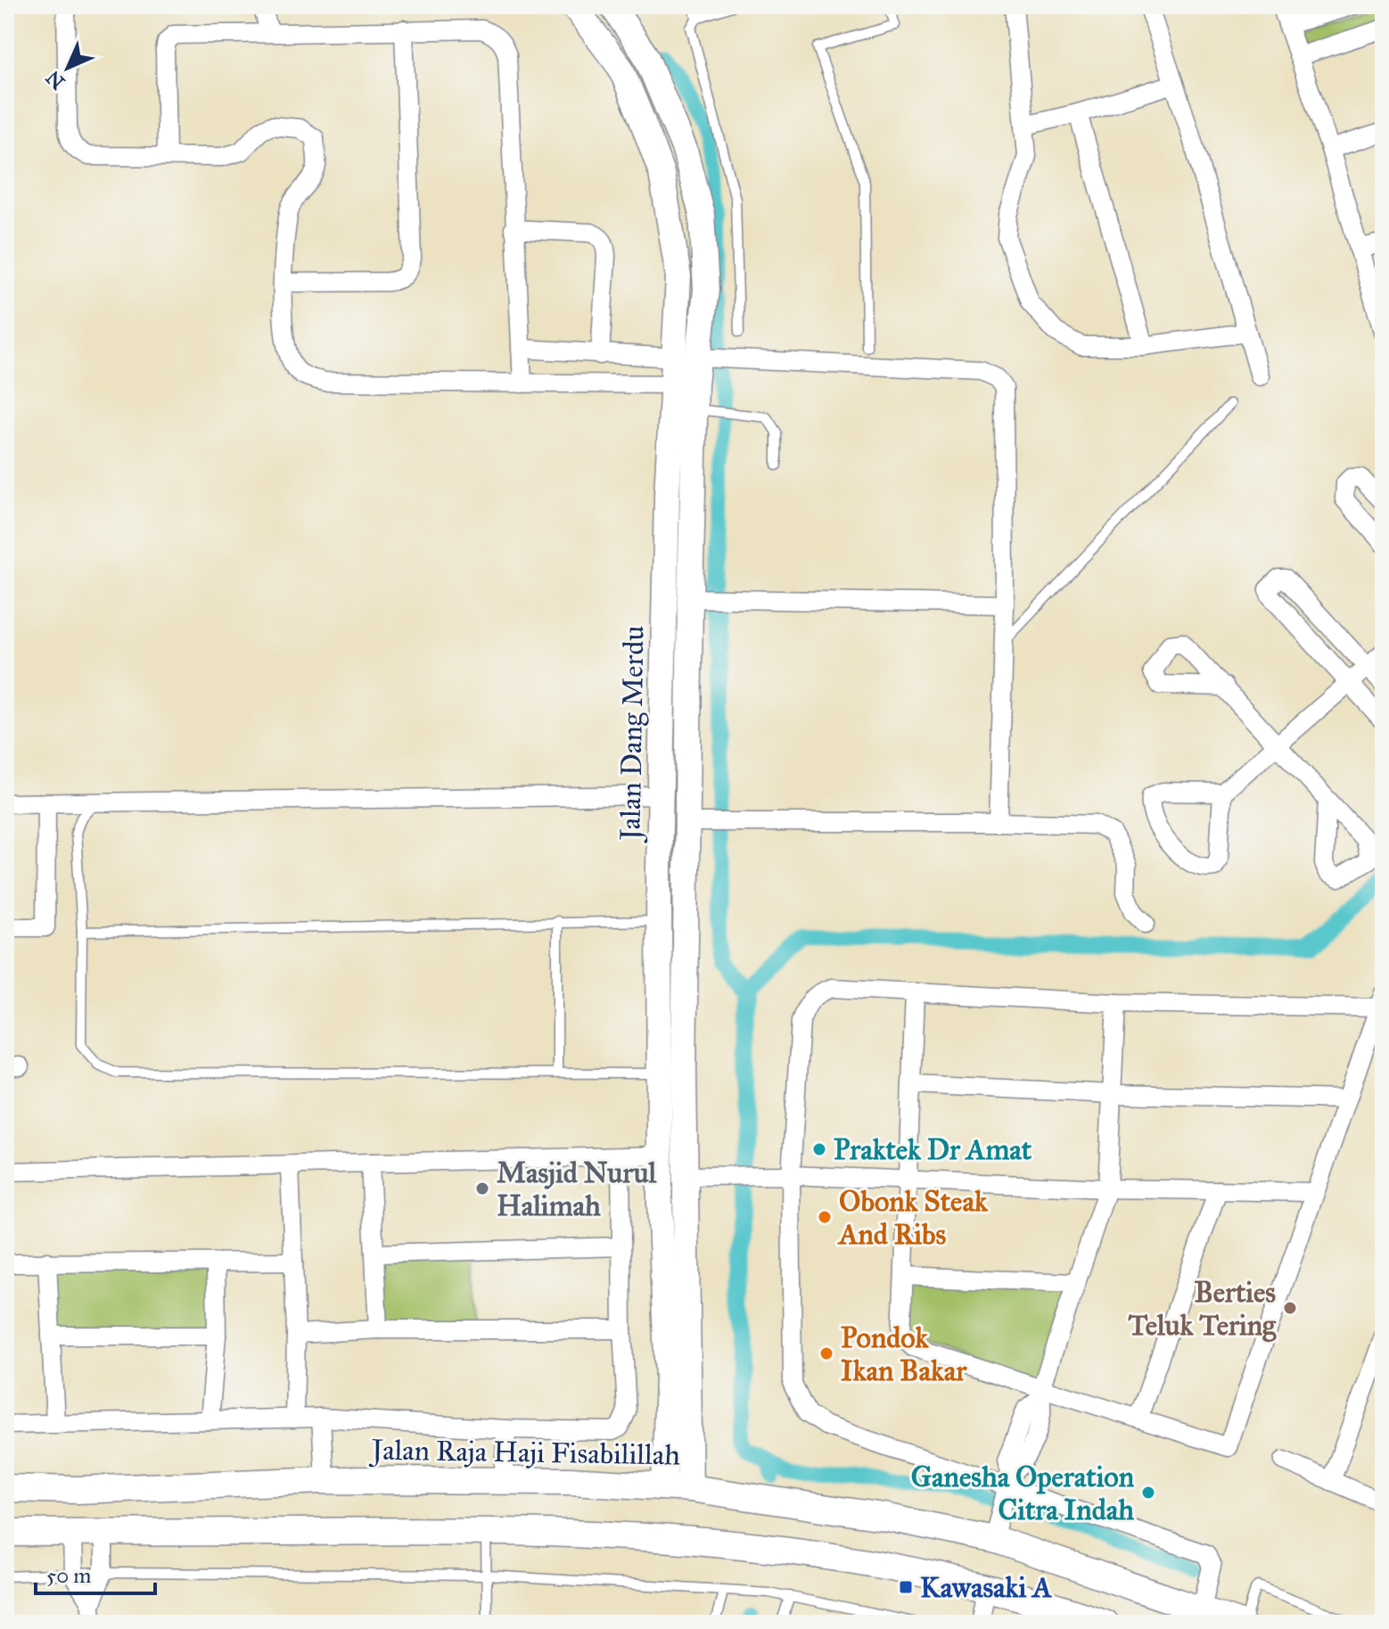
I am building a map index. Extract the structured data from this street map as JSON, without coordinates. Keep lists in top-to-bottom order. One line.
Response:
{"streets":{"main road":["Jalan Dang Merdu","Jalan Raja Haji Fisabilillah"]},"crossings":[["Jalan Dang Merdu","Jalan Raja Haji Fisabilillah"]],"places":{"other":["Praktek Dr Amat","Masjid Nurul Halimah","Obonk Steak And Ribs","Berties Teluk Tering","Pondok Ikan Bakar","Ganesha Operation Citra Indah"],"transit":["Kawasaki A"]},"scale_bar":"50 m","north":"bottom left"}
